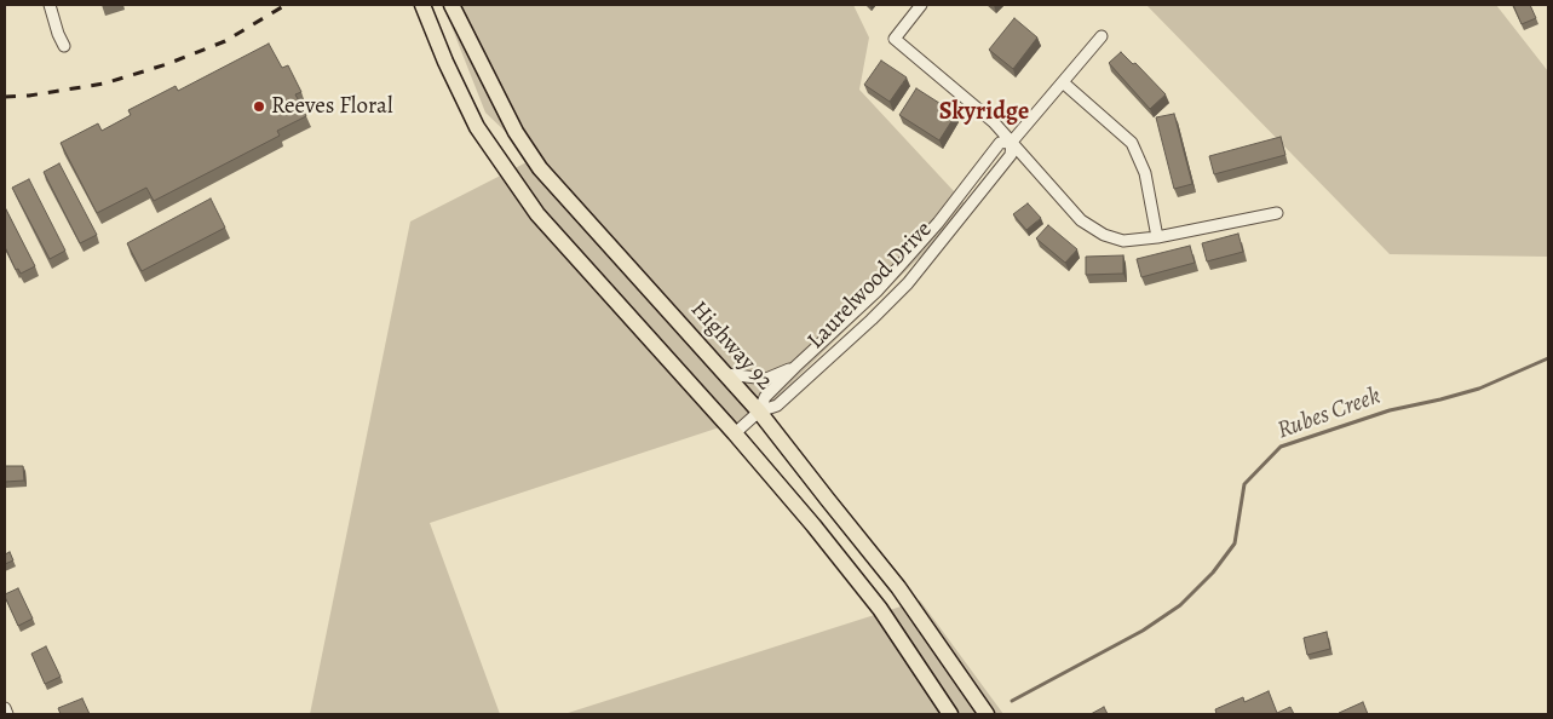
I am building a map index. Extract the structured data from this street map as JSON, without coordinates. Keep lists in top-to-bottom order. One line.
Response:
{"streets":{"main road":["Highway 92"],"street":["Laurelwood Drive"]},"crossings":[["Laurelwood Drive","Highway 92"]],"districts":["Skyridge"],"water":["Rubes Creek"],"places":["Reeves Floral"]}
